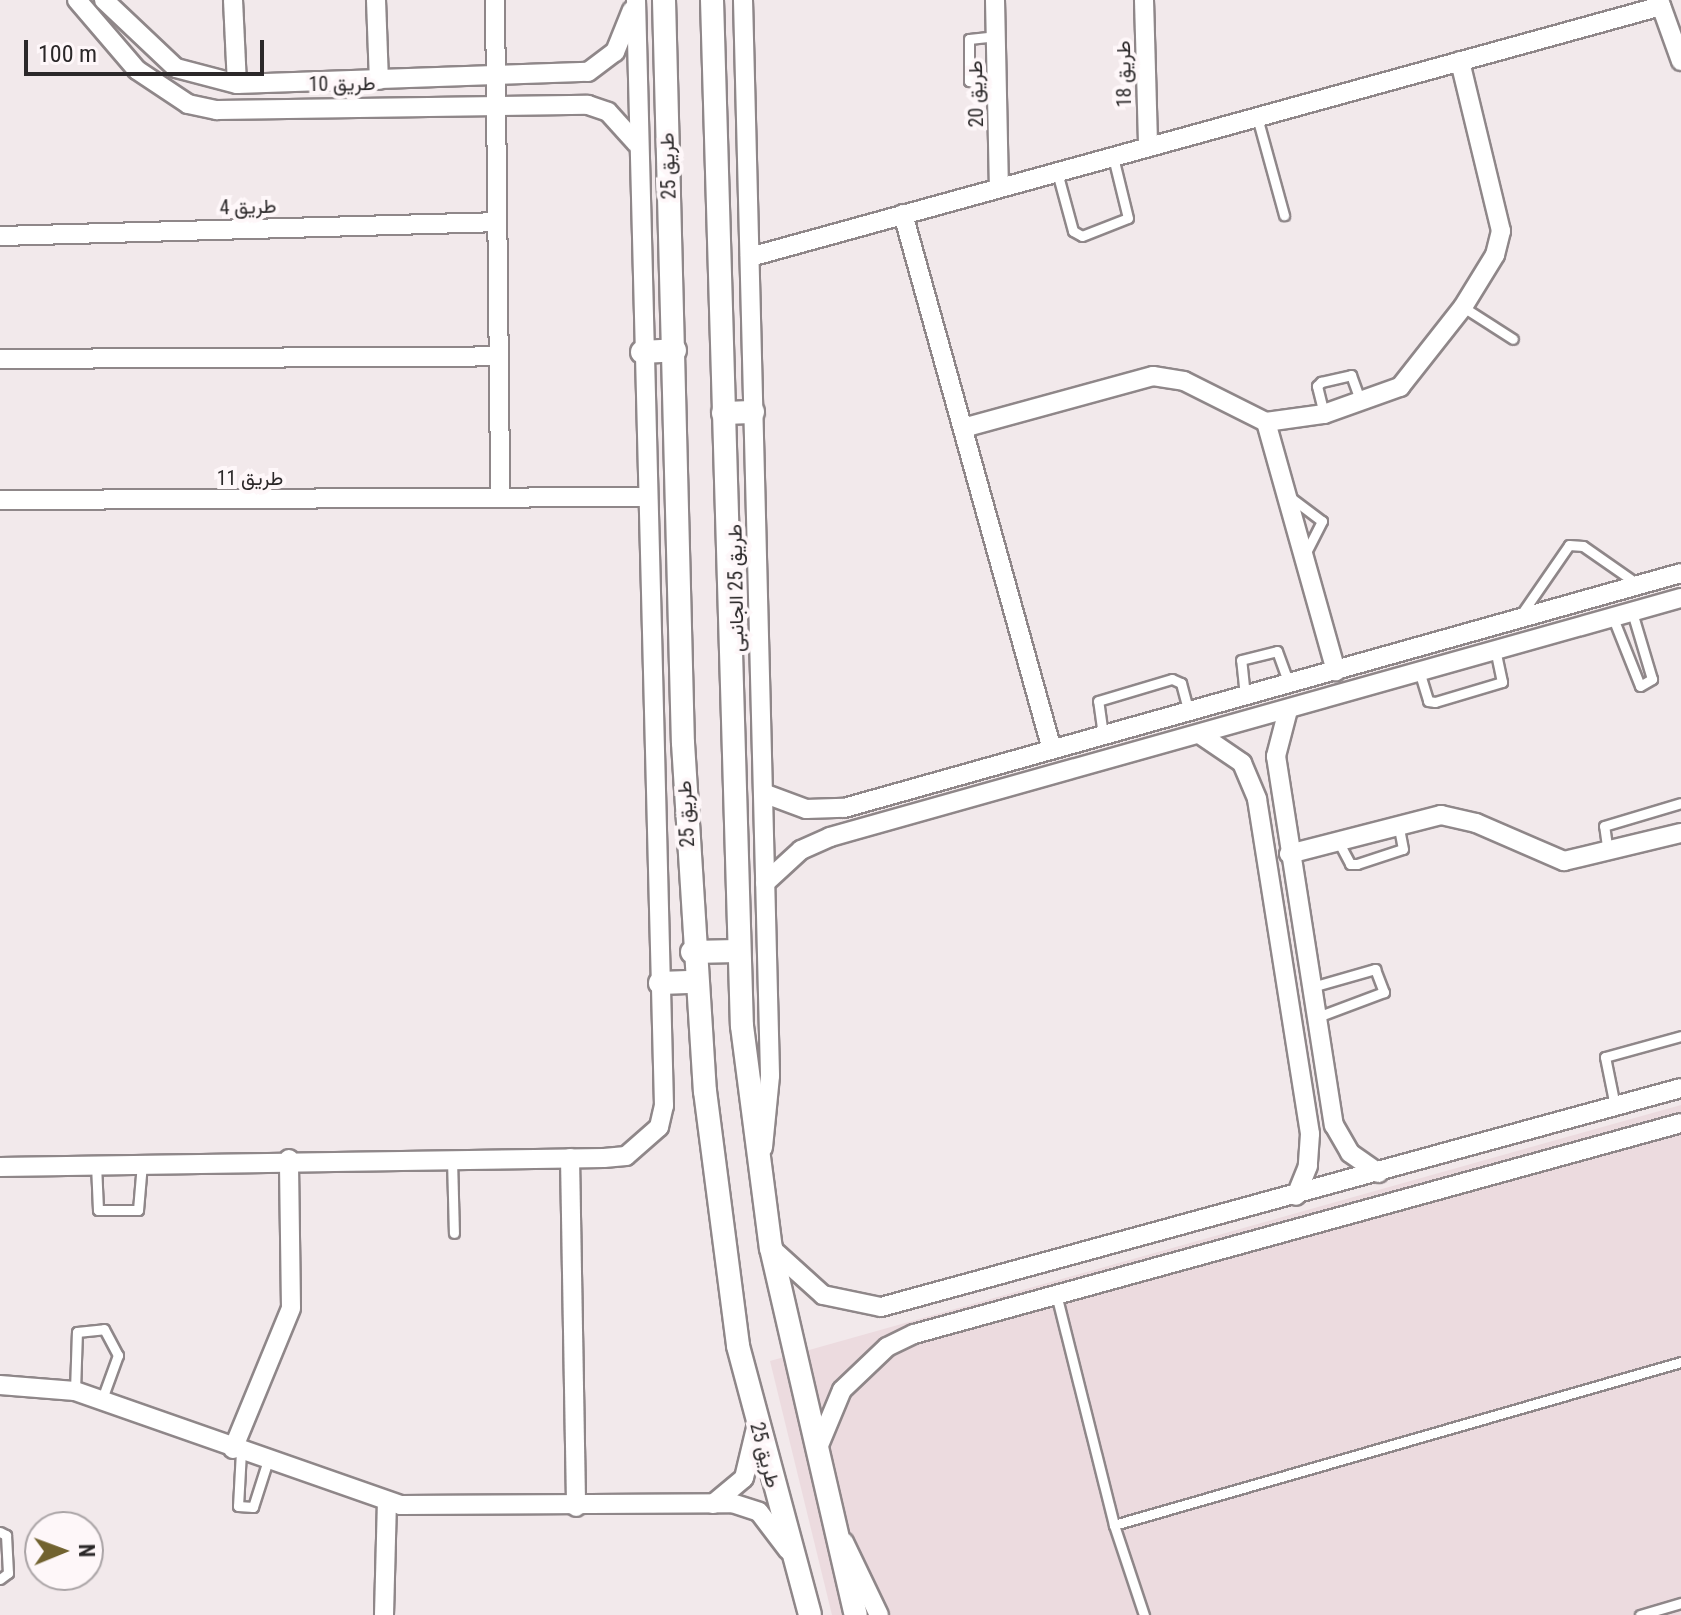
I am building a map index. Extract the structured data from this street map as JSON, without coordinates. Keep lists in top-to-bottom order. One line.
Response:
{"streets":{"street":["طريق 18","طريق 10","طريق 20","طريق 25","طريق 4","طريق 11","طريق 25 الجانبى"]},"scale_bar":"100 m","north":"right"}
